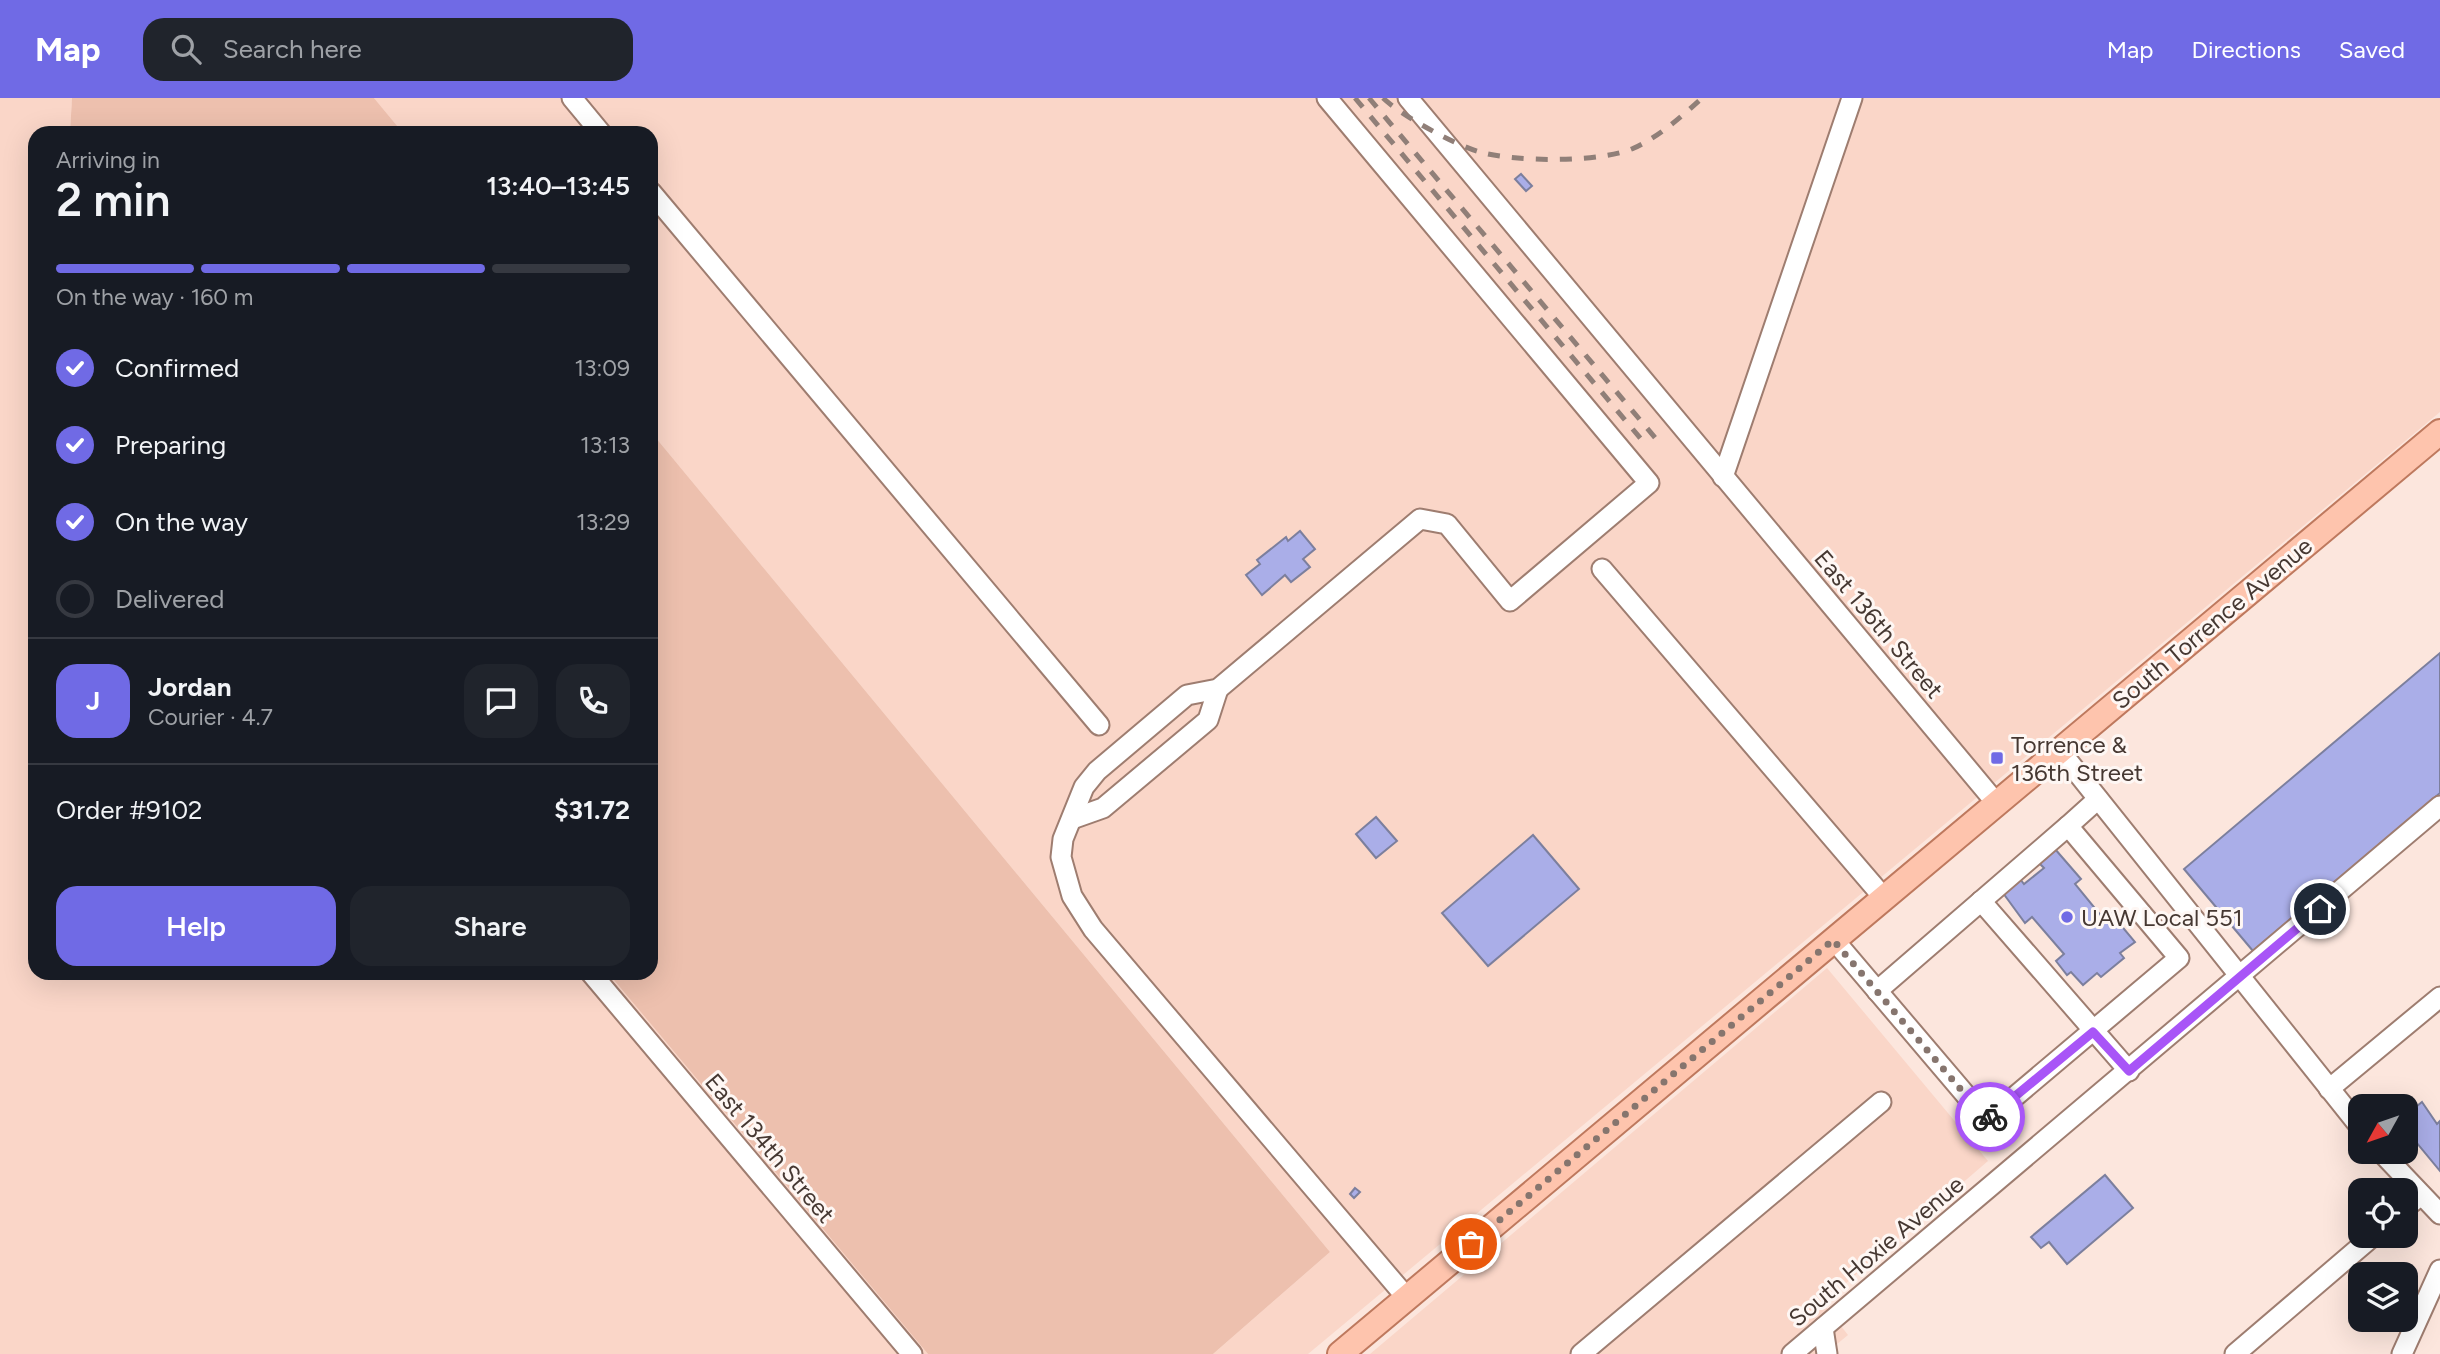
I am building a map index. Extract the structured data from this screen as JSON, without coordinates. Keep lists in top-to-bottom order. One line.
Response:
{"streets":{"main road":["South Torrence Avenue"],"street":["East 136th Street","East 134th Street","South Hoxie Avenue"]},"crossings":[["South Torrence Avenue","East 136th Street"]],"places":{"transit":["Torrence & 136th Street"],"other":["UAW Local 551"]},"north":"bottom left","page":{"header":"Map","search":"Search here","nav":["Map","Directions","Saved"],"heading":["2 min","Arriving in","13:40–13:45"],"panel":["Jordan","Courier · 4.7","Order #9102","$31.72"],"bar":"On the way · 160 m","list":[["Confirmed","13:09"],["Preparing","13:13"],["On the way","13:29"],"Delivered"],"round":"J","buttons":["Help","Share"]}}
